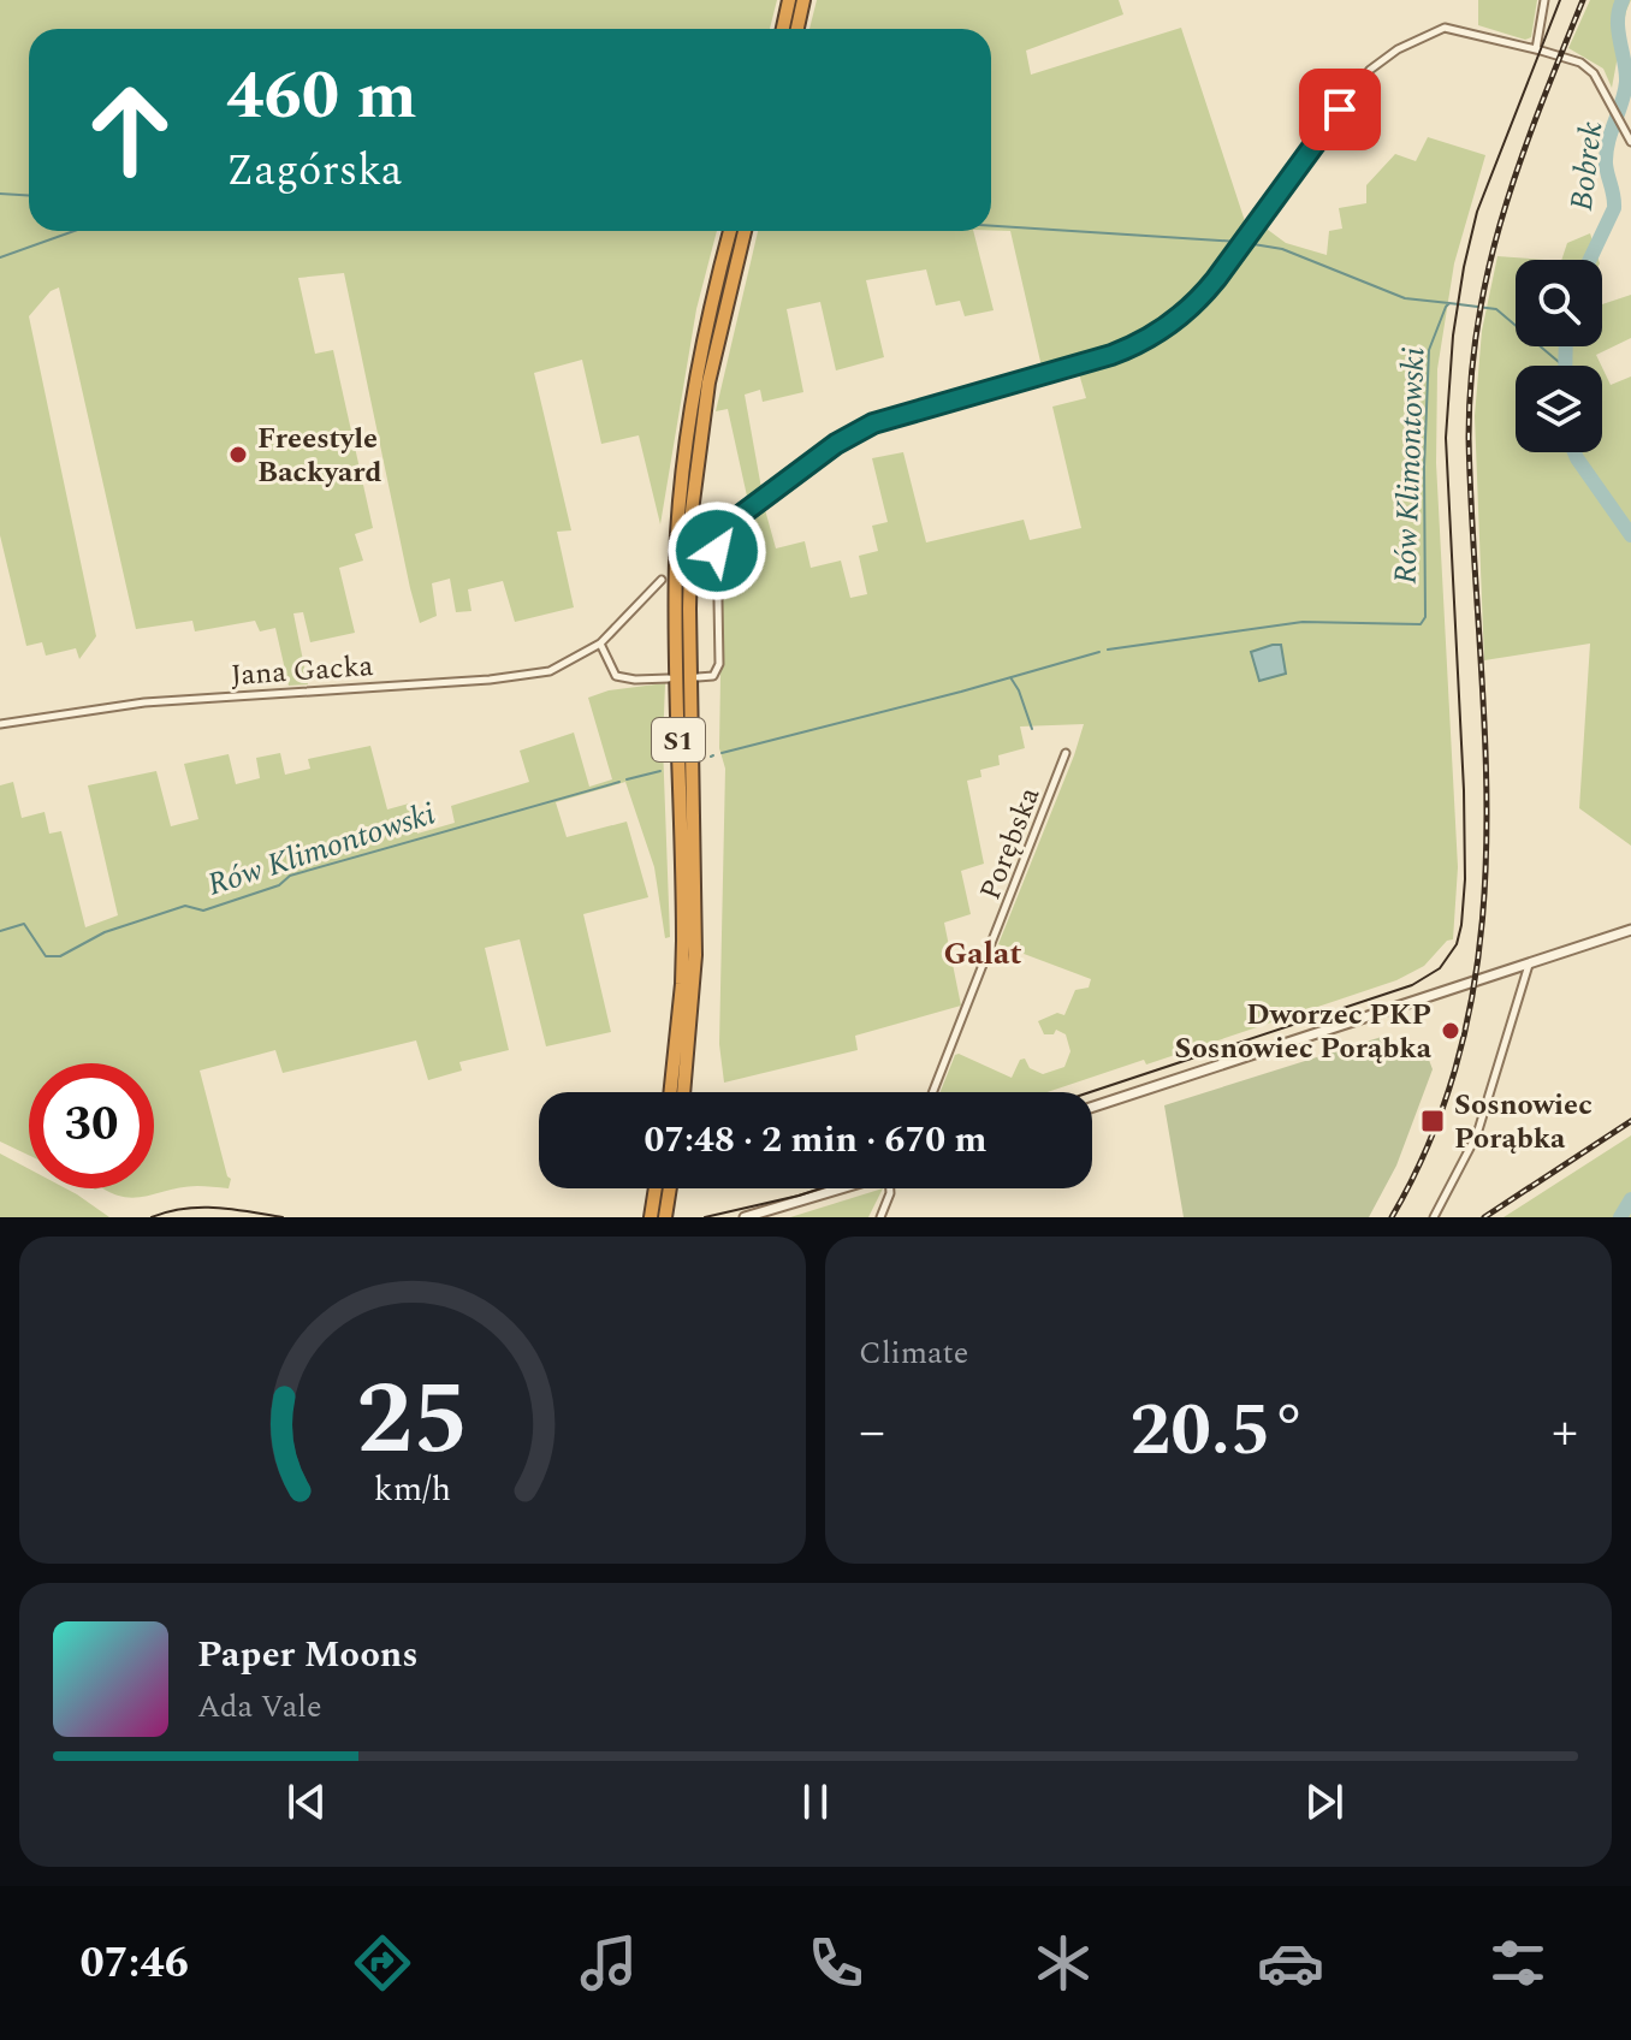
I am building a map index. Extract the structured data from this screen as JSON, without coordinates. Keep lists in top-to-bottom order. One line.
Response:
{"streets":{"highway":["S1"],"street":["Jana Gacka","Porębska"]},"districts":["Galat"],"water":["Bobrek","Rów Klimontowski"],"places":{"other":["Freestyle Backyard","Dworzec PKP Sosnowiec Porąbka"],"transit":["Sosnowiec Porąbka"]},"page":{"turn":["460 m","Zagórska"],"limit":"30","trip":"07:48 · 2 min · 670 m","tile":"Climate","heat":["−","20.5°","+"],"song":["Paper Moons","Ada Vale"],"tabs":"07:46","gauge":["25","km/h"]}}
